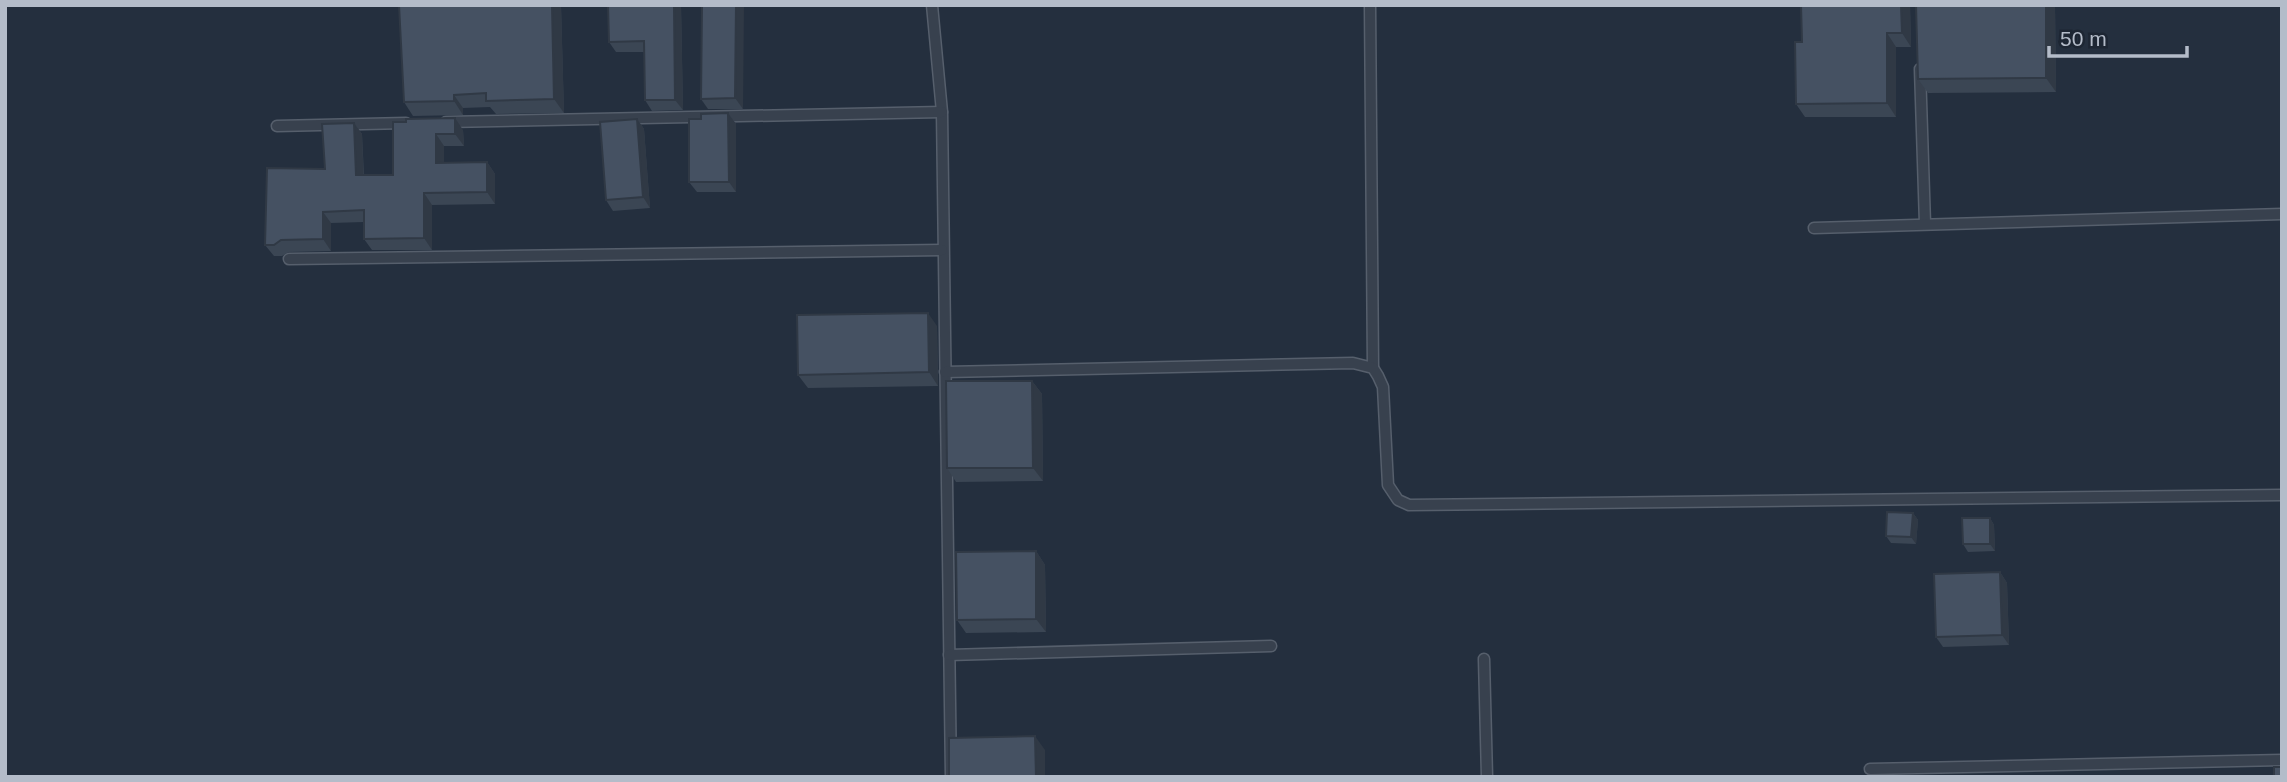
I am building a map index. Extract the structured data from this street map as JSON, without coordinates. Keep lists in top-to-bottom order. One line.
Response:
{"scale_bar":"50 m"}
